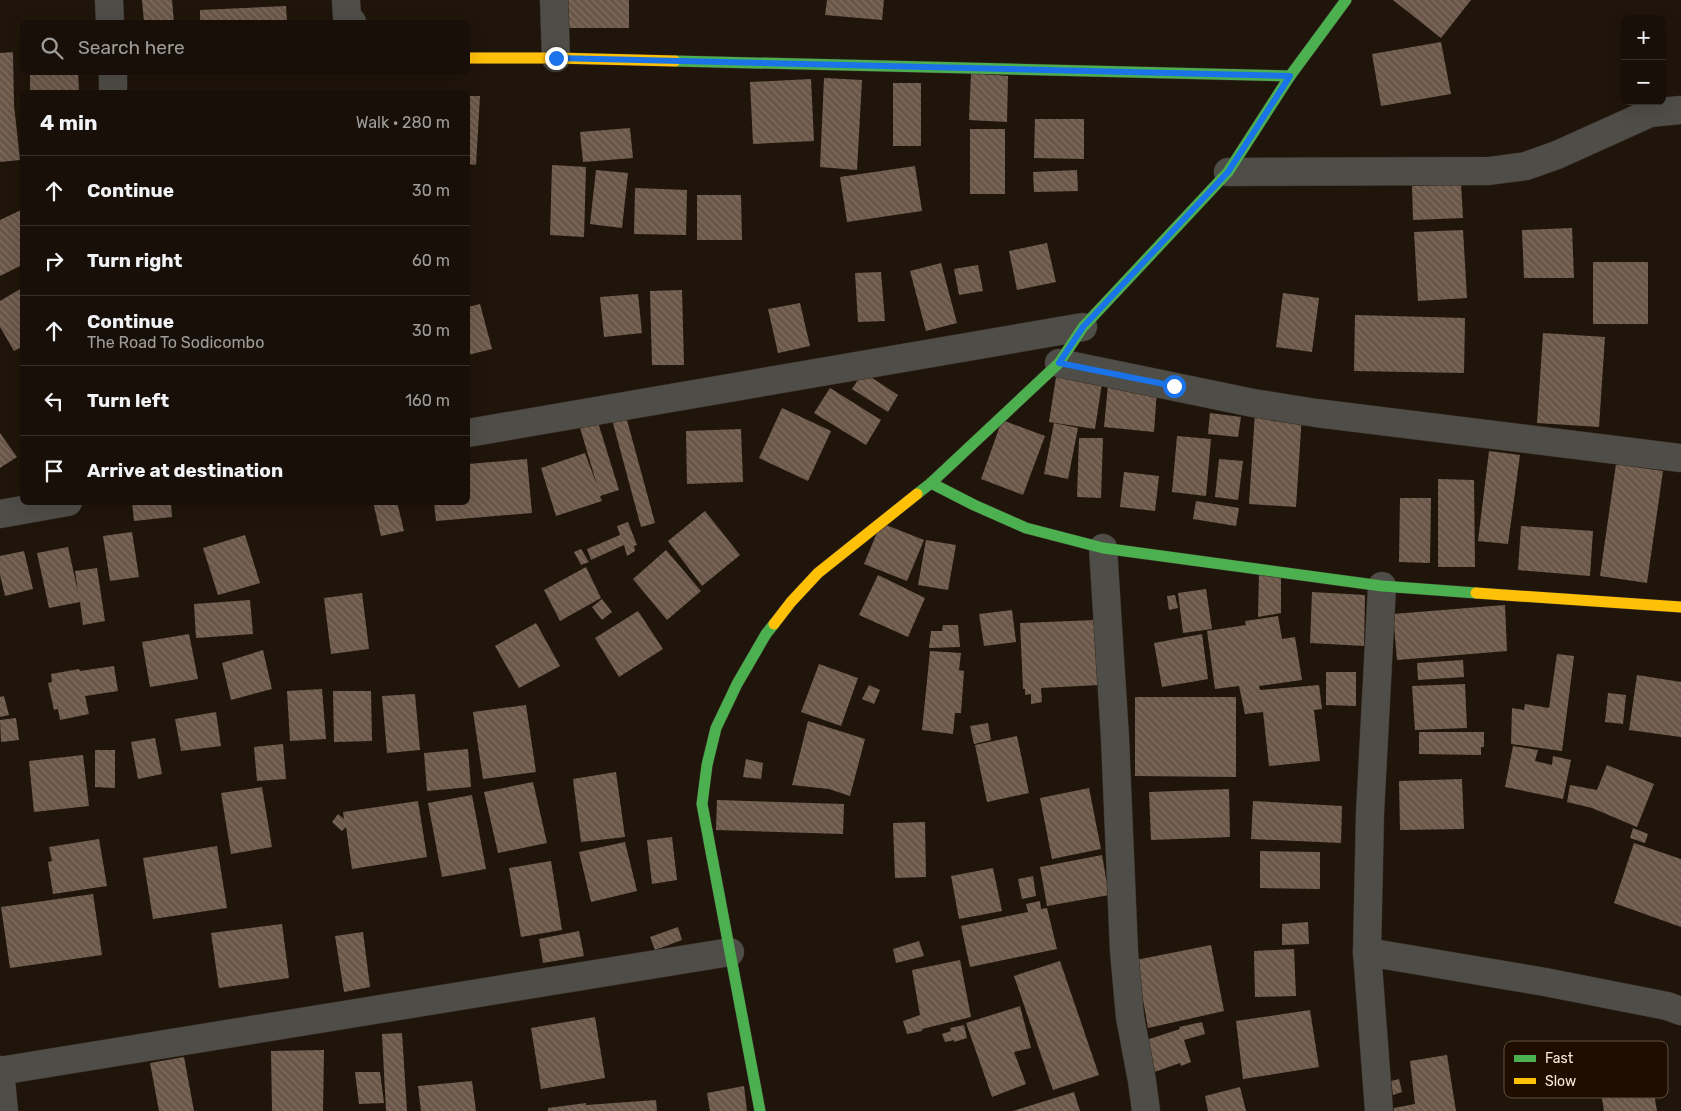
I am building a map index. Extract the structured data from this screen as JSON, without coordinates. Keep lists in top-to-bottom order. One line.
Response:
{"legend":["Fast","Slow"],"page":{"map_buttons":["+","−"],"search":"Search here","heading":["4 min","Walk · 280 m"],"list":[["Continue","30 m"],["Turn right","60 m"],["Continue","The Road To Sodicombo","30 m"],["Turn left","160 m"],"Arrive at destination"]}}
